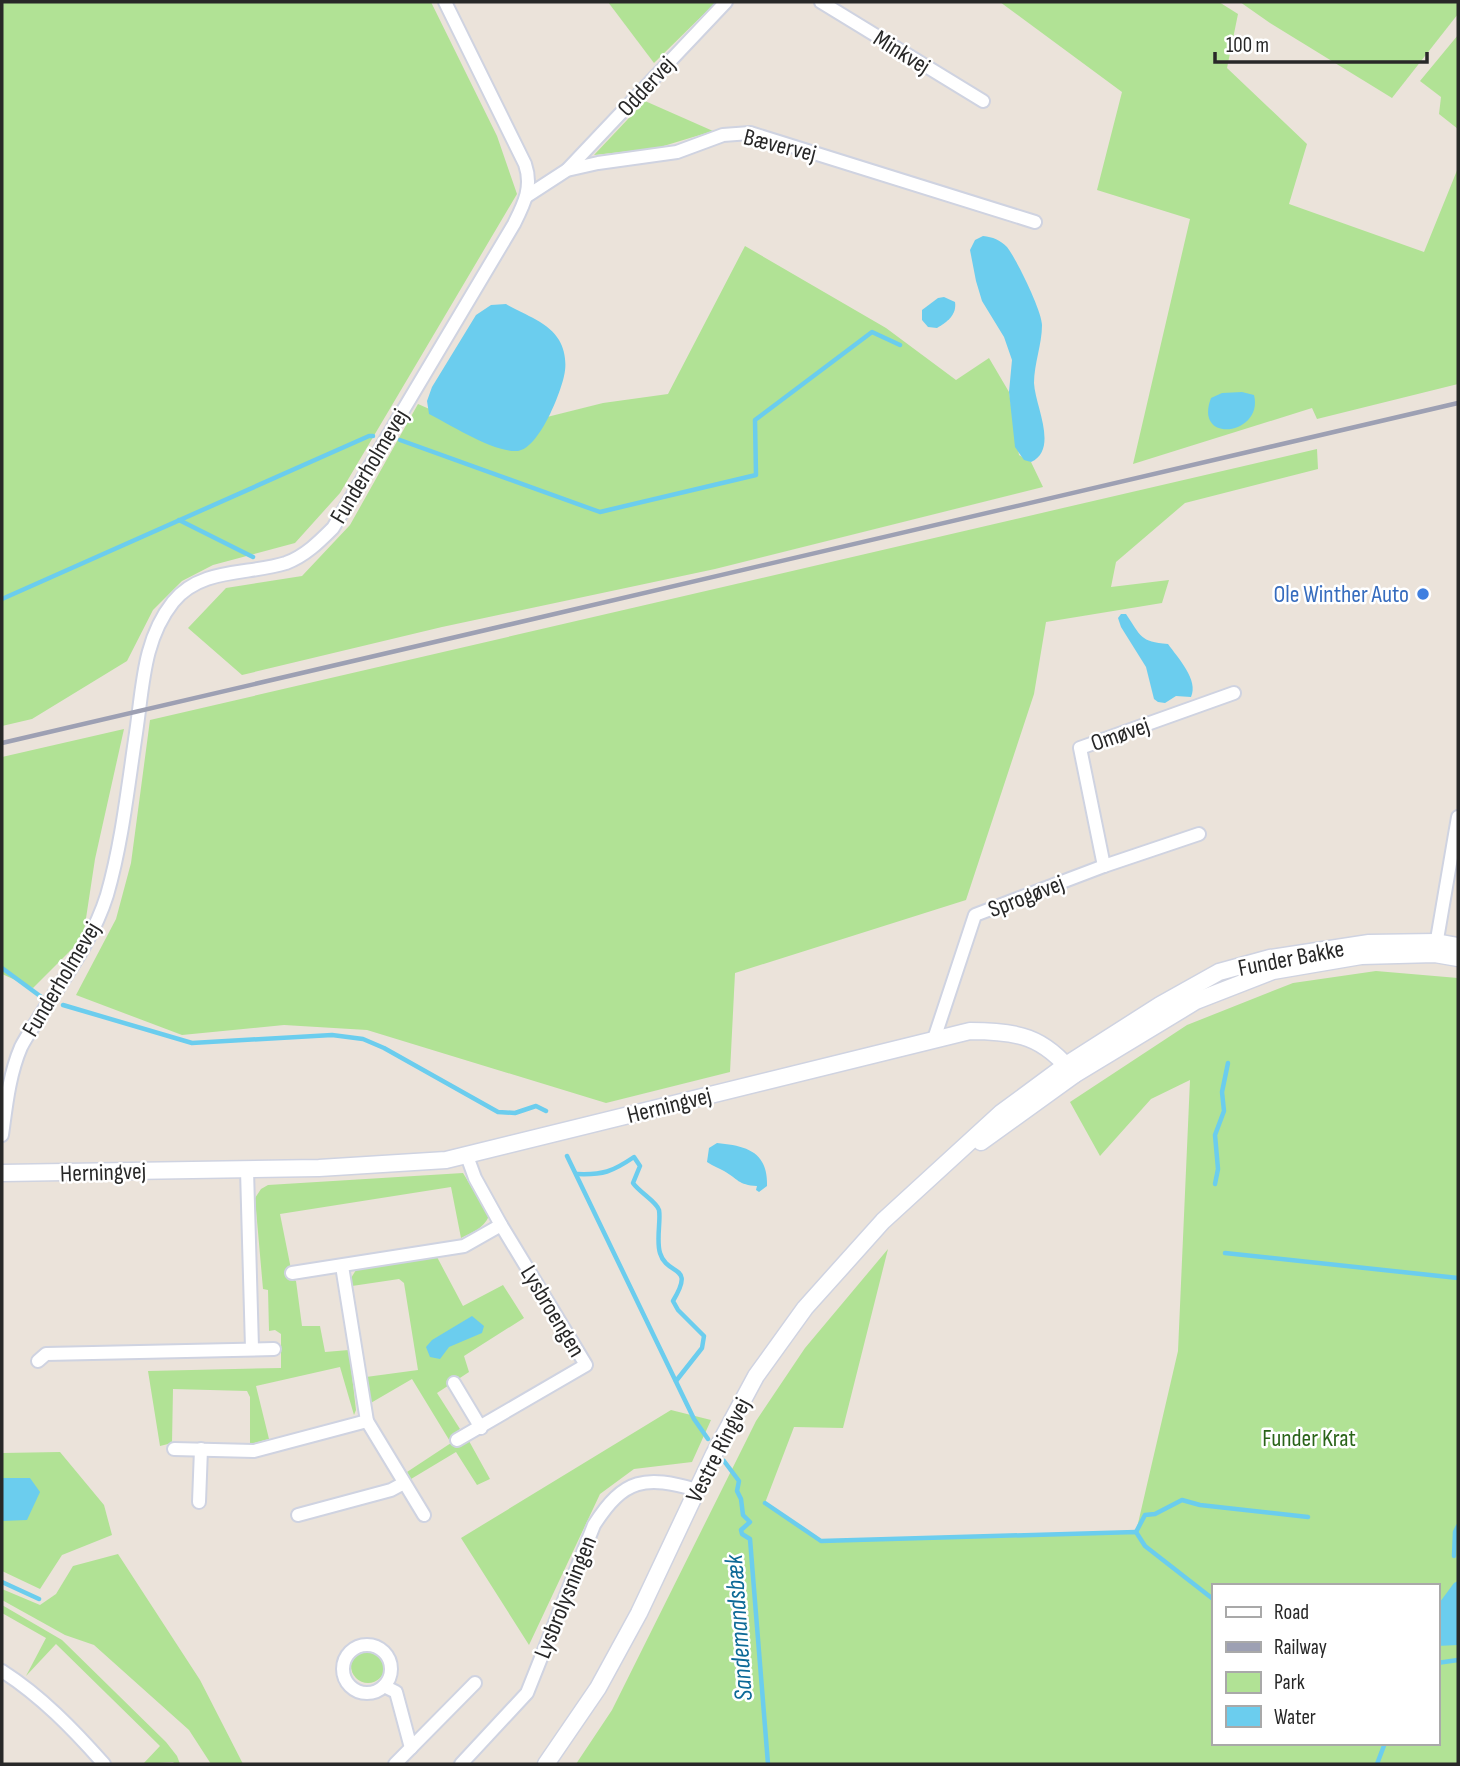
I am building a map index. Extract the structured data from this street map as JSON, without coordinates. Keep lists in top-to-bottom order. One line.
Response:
{"streets":{"main road":["Funder Bakke","Herningvej","Vestre Ringvej"],"street":["Minkvej","Oddervej","Bævervej","Funderholmevej","Omøvej","Sprogøvej","Lysbroengen","Lysbrolysningen"]},"crossings":[["Oddervej","Bævervej"],["Bævervej","Funderholmevej"],["Omøvej","Sprogøvej"],["Sprogøvej","Herningvej"],["Funder Bakke","Herningvej"],["Funder Bakke","Vestre Ringvej"],["Herningvej","Lysbroengen"],["Herningvej","Vestre Ringvej"],["Vestre Ringvej","Lysbrolysningen"]],"water":["Sandemandsbæk"],"parks":["Funder Krat"],"places":["Ole Winther Auto"],"legend":["Road","Railway","Park","Water"],"scale_bar":"100 m"}
